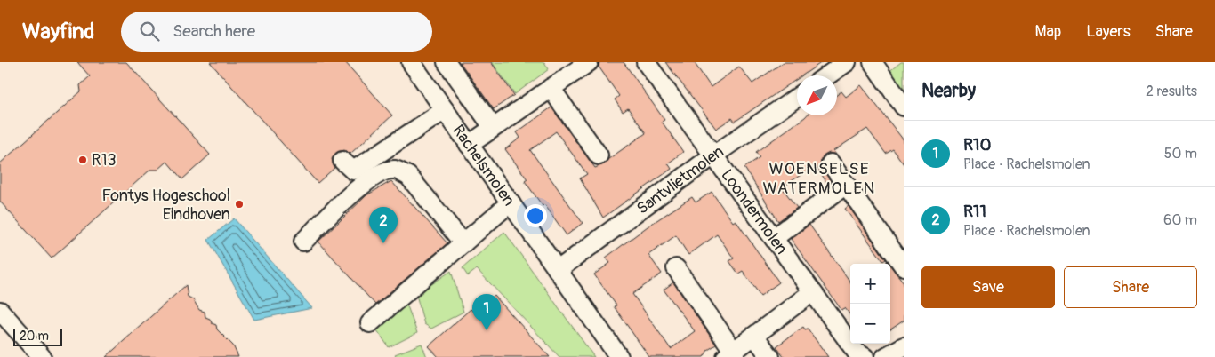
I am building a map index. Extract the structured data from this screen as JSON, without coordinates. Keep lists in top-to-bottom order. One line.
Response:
{"streets":{"street":["Rachelsmolen","Santvlietmolen","Loondermolen"]},"crossings":[["Rachelsmolen","Santvlietmolen"],["Santvlietmolen","Loondermolen"]],"districts":["WOENSELSE WATERMOLEN"],"places":["R13","Fontys Hogeschool Eindhoven"],"scale_bar":"20 m","north":"bottom left","page":{"header":"Wayfind","search":"Search here","nav":["Map","Layers","Share"],"heading":["Nearby","2 results"],"list":[{"mark":"1","name":"R10","note":"Place · Rachelsmolen","value":"50 m"},{"mark":"2","name":"R11","note":"Place · Rachelsmolen","value":"60 m"}],"pins":["2","1"],"buttons":["Save","Share"],"map_buttons":["+","−"],"scale":"20 m"}}
